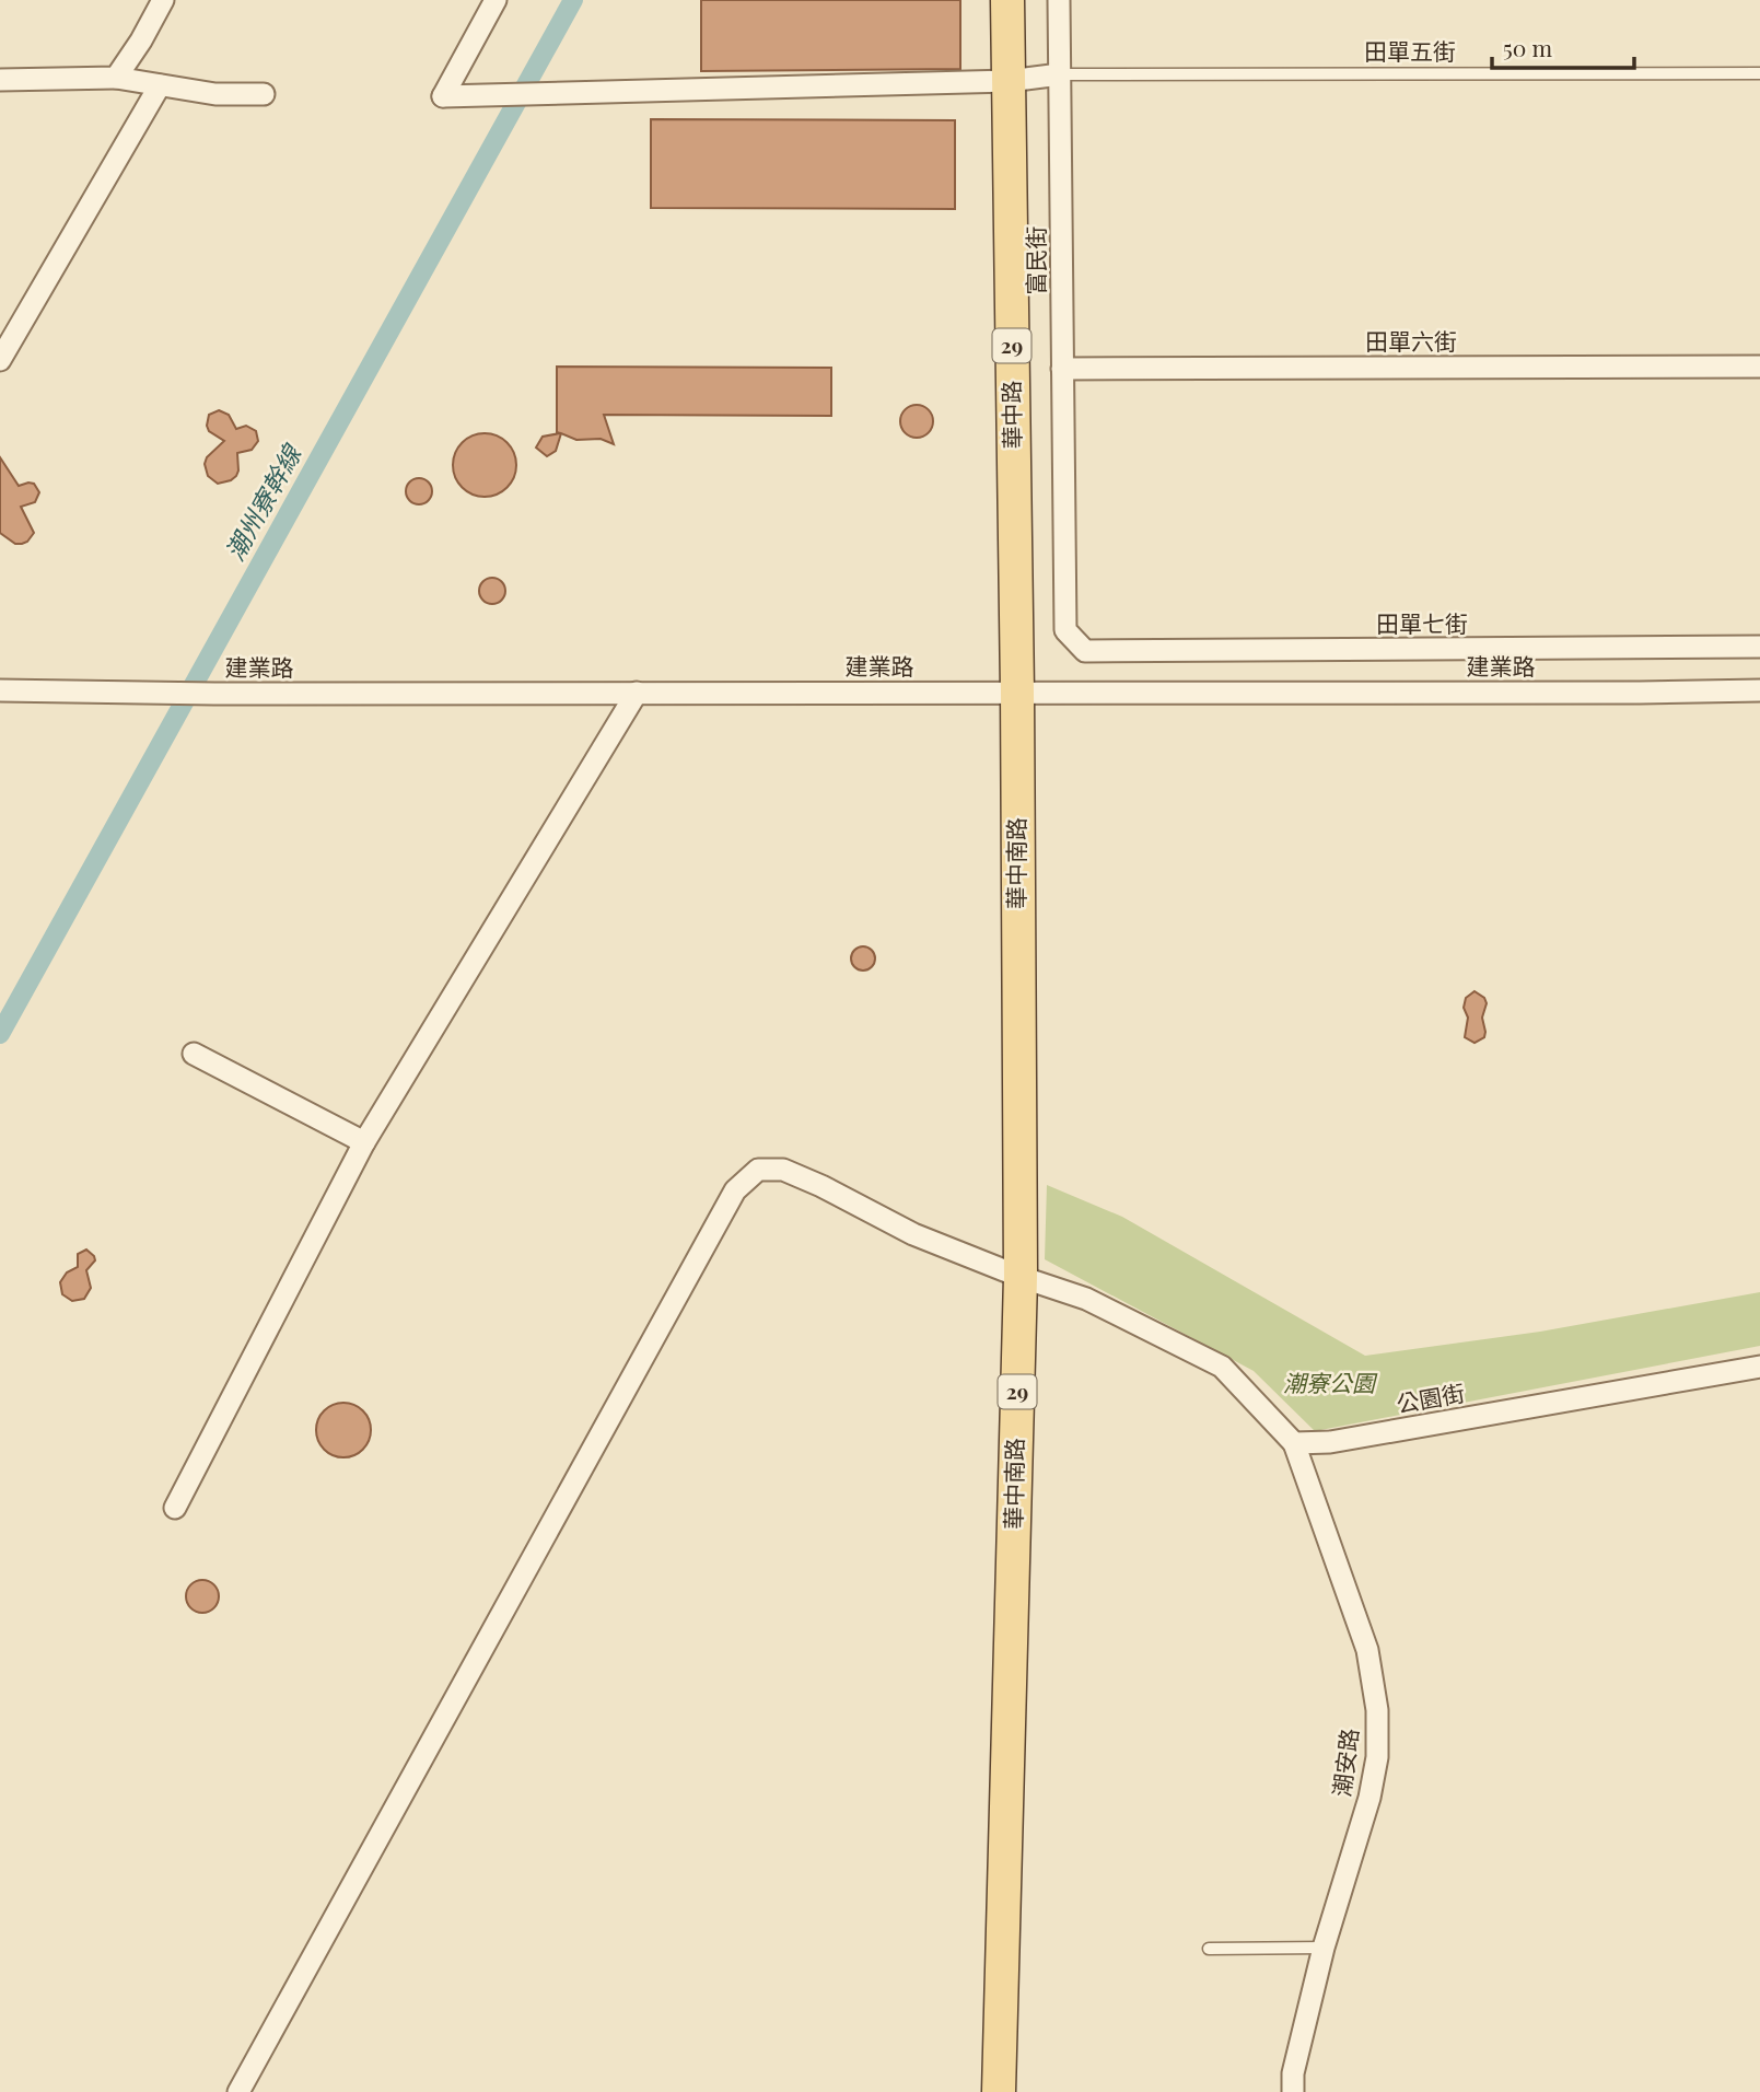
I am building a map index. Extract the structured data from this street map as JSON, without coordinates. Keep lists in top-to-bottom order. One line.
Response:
{"streets":{"main road":["29","華中路","華中南路"],"street":["富民街","田單六街","田單七街","建業路","公園街","潮安路"],"lane":["田單五街"]},"crossings":[["田單五街","富民街"],["富民街","田單六街"],["富民街","田單七街"],["華中路","建業路"],["華中路","華中南路"],["建業路","華中南路"],["公園街","潮安路"]],"water":["潮州寮幹線"],"parks":["潮寮公園"],"scale_bar":"50 m"}
